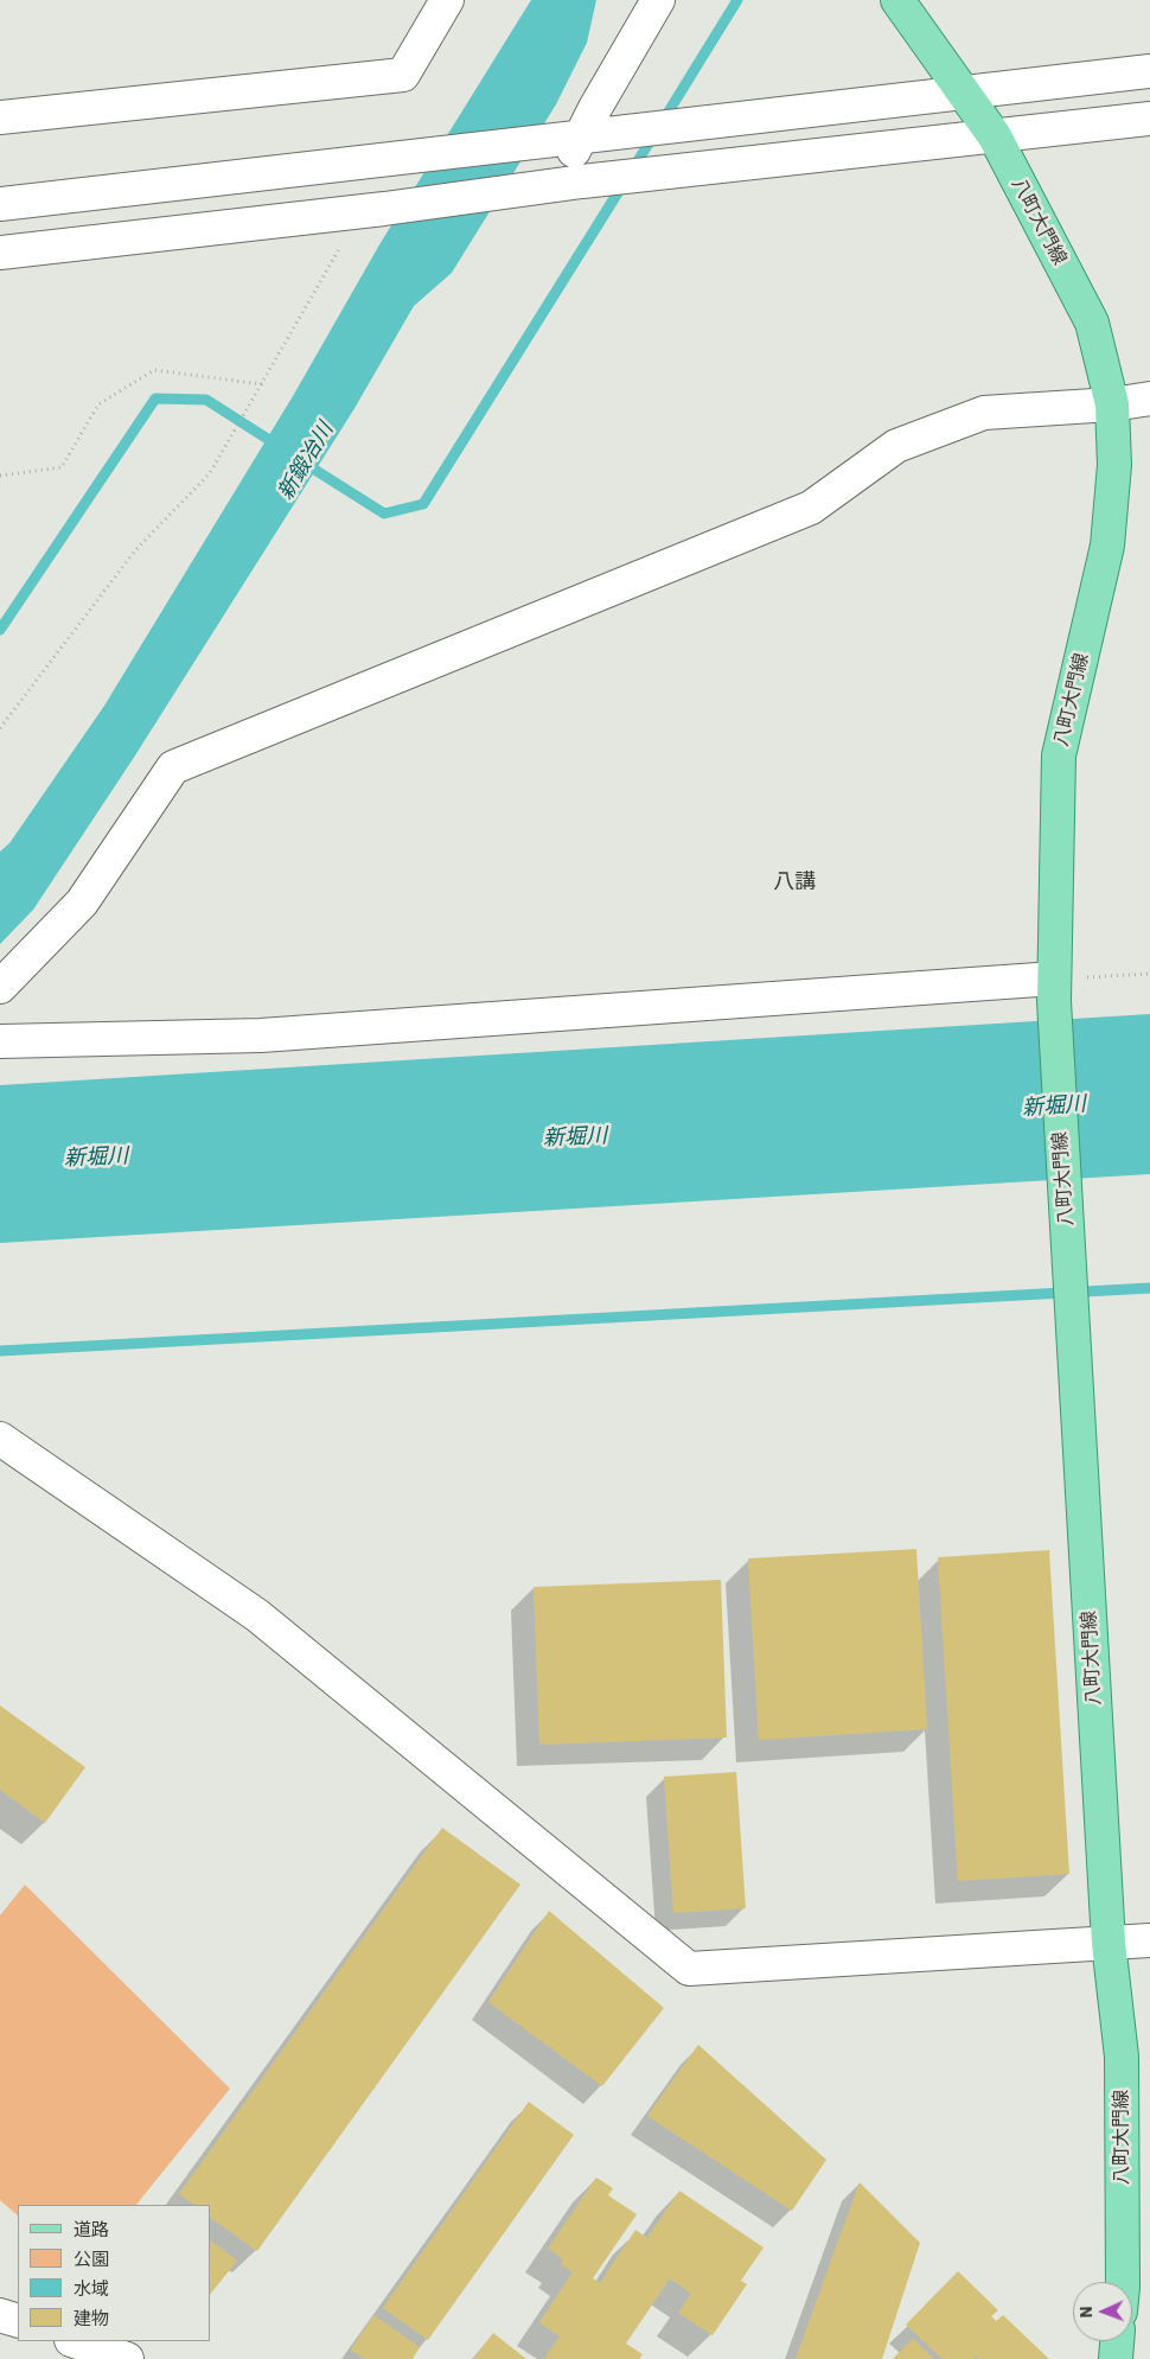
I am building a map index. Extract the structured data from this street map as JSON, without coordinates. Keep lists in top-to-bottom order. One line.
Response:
{"streets":{"main road":["八町大門線"]},"districts":["八講"],"water":["新鍛冶川","新堀川"],"legend":["道路","公園","水域","建物"],"north":"left"}
